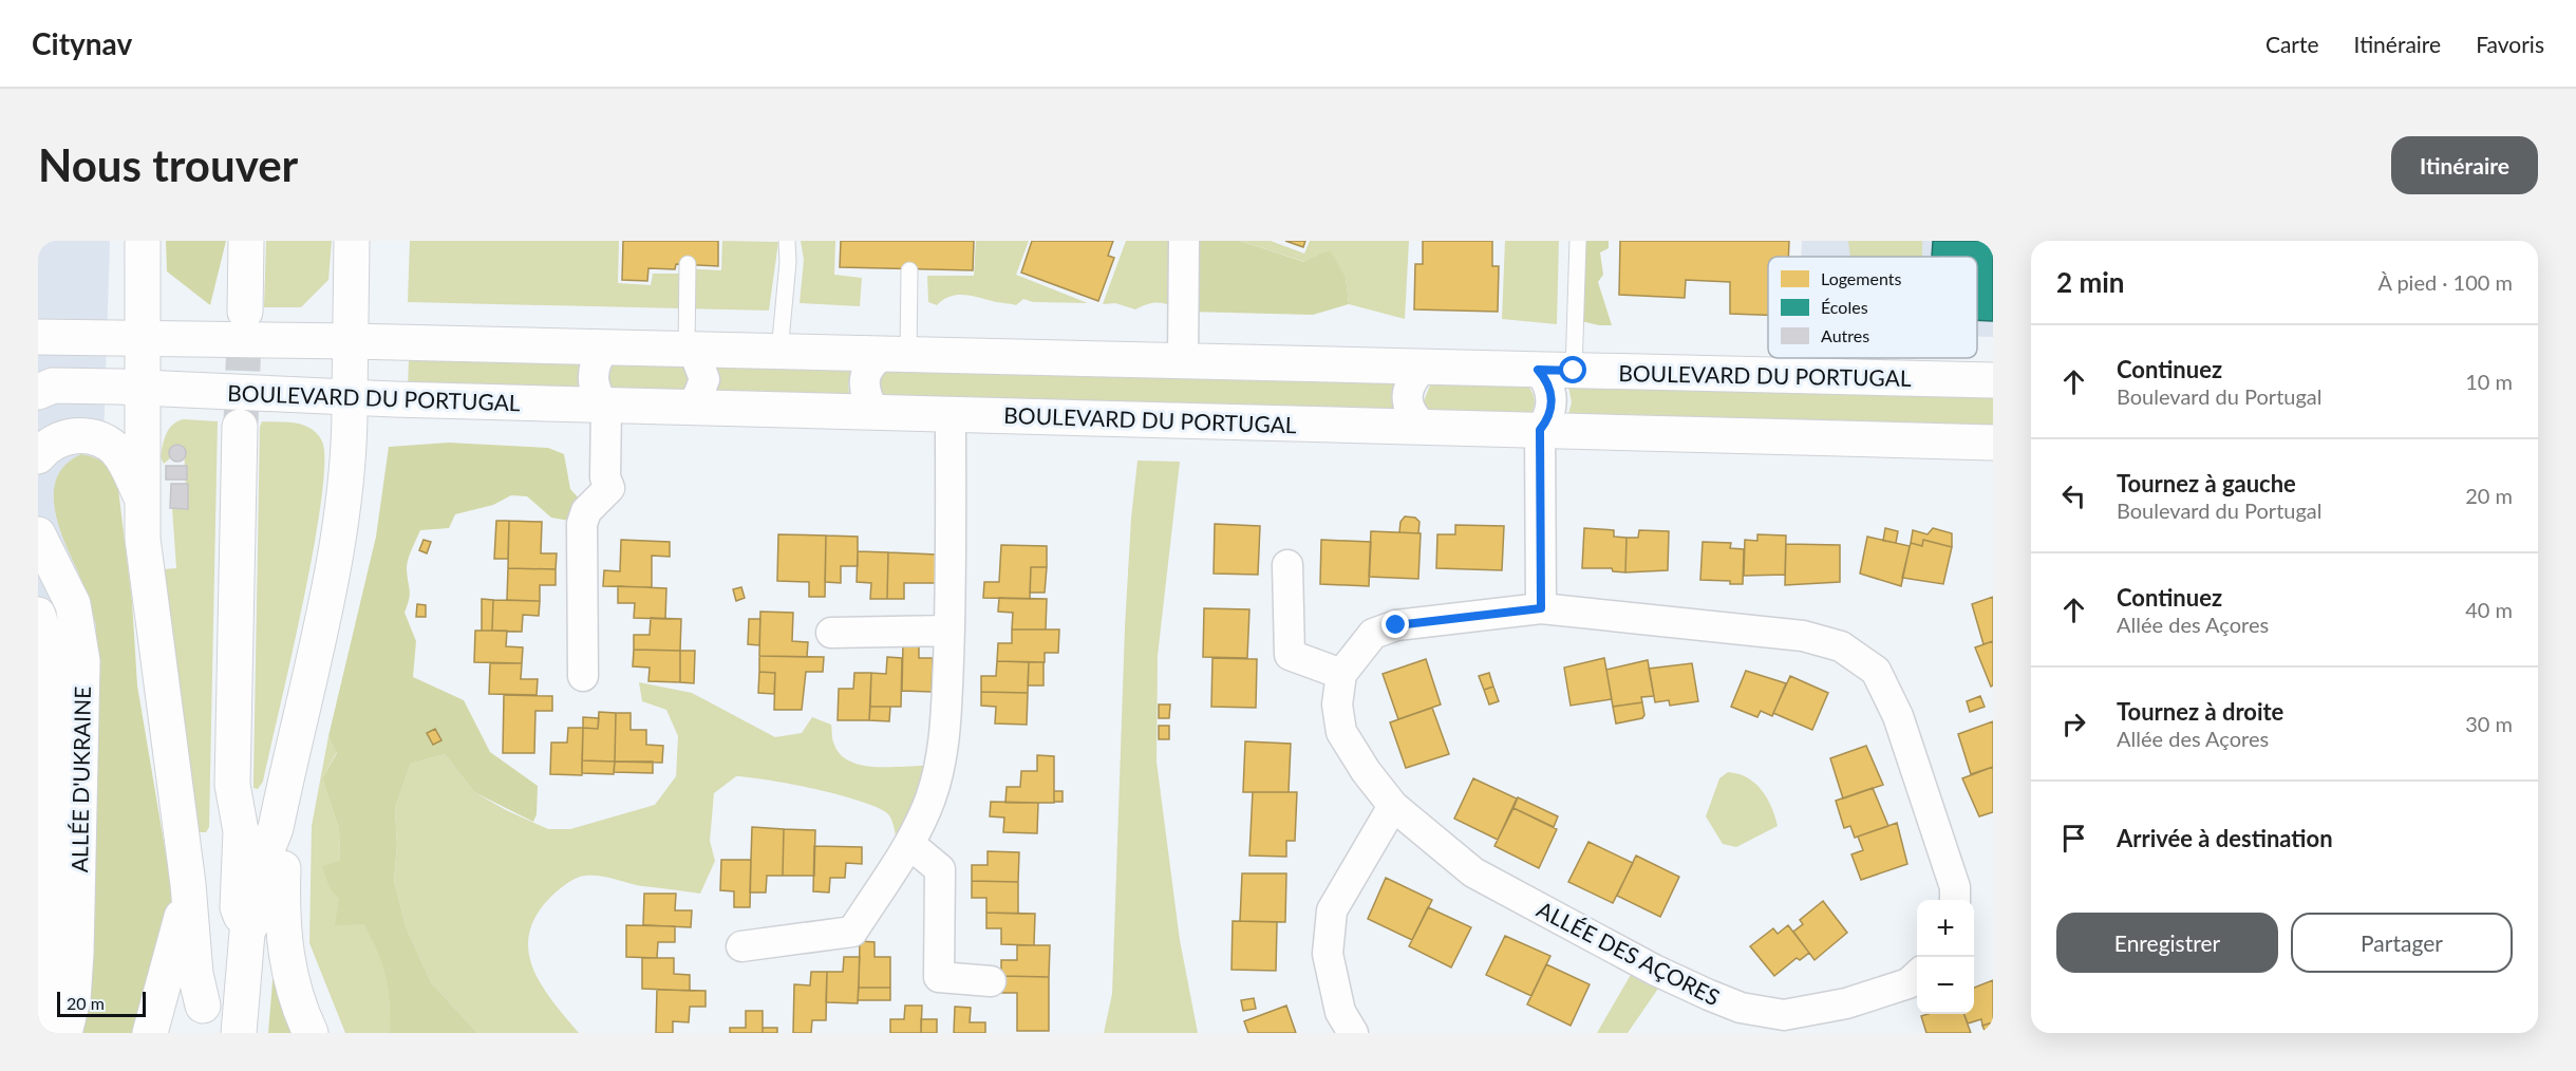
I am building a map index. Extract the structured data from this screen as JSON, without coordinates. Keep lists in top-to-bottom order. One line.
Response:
{"streets":{"main road":["BOULEVARD DU PORTUGAL","ALLÉE D'UKRAINE"],"street":["ALLÉE DES AÇORES"]},"legend":["Logements","Écoles","Autres"],"scale_bar":"20 m","page":{"header":"Citynav","nav":["Carte","Itinéraire","Favoris"],"buttons":["Itinéraire",["Enregistrer","Partager"]],"title":"Nous trouver","heading":["2 min","À pied · 100 m"],"list":[["Continuez","Boulevard du Portugal","10 m"],["Tournez à gauche","Boulevard du Portugal","20 m"],["Continuez","Allée des Açores","40 m"],["Tournez à droite","Allée des Açores","30 m"],"Arrivée à destination"],"map_buttons":["+","−"],"scale":"20 m"}}
